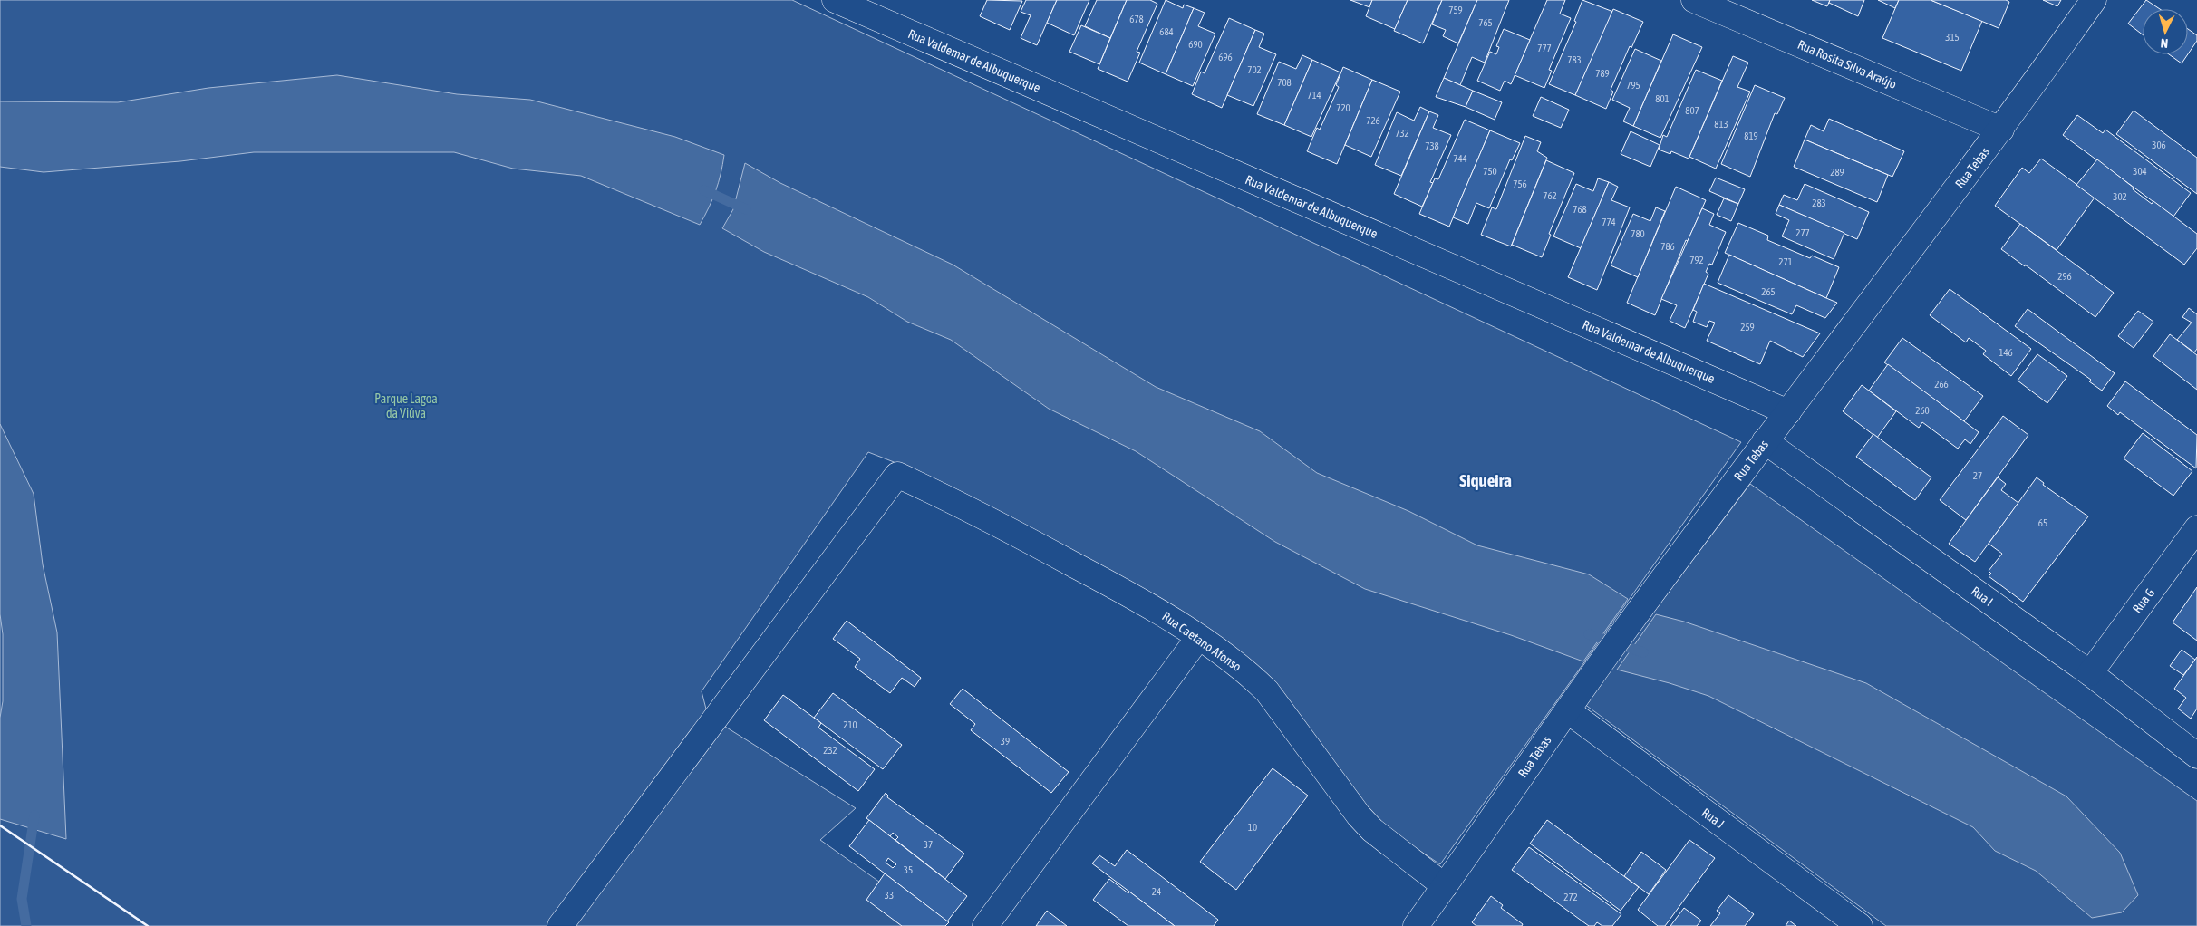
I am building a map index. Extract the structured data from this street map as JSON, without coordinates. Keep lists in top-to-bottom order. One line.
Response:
{"streets":{"street":["Rua Valdemar de Albuquerque","Rua Rosita Silva Araújo","Rua Tebas","Rua I","Rua G","Rua Caetano Afonso","Rua J"]},"crossings":[["Rua Valdemar de Albuquerque","Rua Tebas"],["Rua Rosita Silva Araújo","Rua Tebas"],["Rua Tebas","Rua I"],["Rua Tebas","Rua Caetano Afonso"],["Rua Tebas","Rua J"],["Rua I","Rua G"]],"districts":["Siqueira"],"parks":["Parque Lagoa da Viúva"],"house_numbers":["759","678","765","684","315","690","777","696","783","702","789","708","795","714","801","720","807","726","813","732","819","306","738","744","750","304","289","756","762","302","283","768","774","277","780","786","792","271","296","265","259","146","266","260","27","65","210","39","232","10","37","35","24","33","272"],"north":"bottom"}
